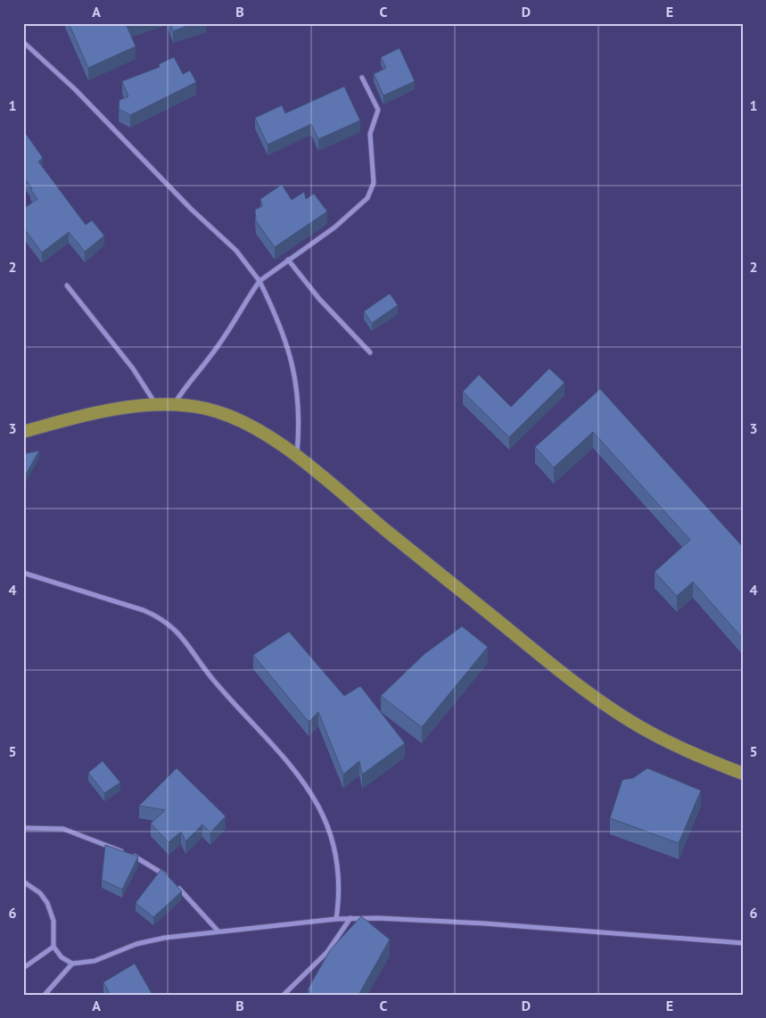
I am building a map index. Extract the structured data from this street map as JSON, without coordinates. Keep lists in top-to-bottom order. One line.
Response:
{"grid":{"columns":["A","B","C","D","E"],"rows":["1","2","3","4","5","6"]}}
